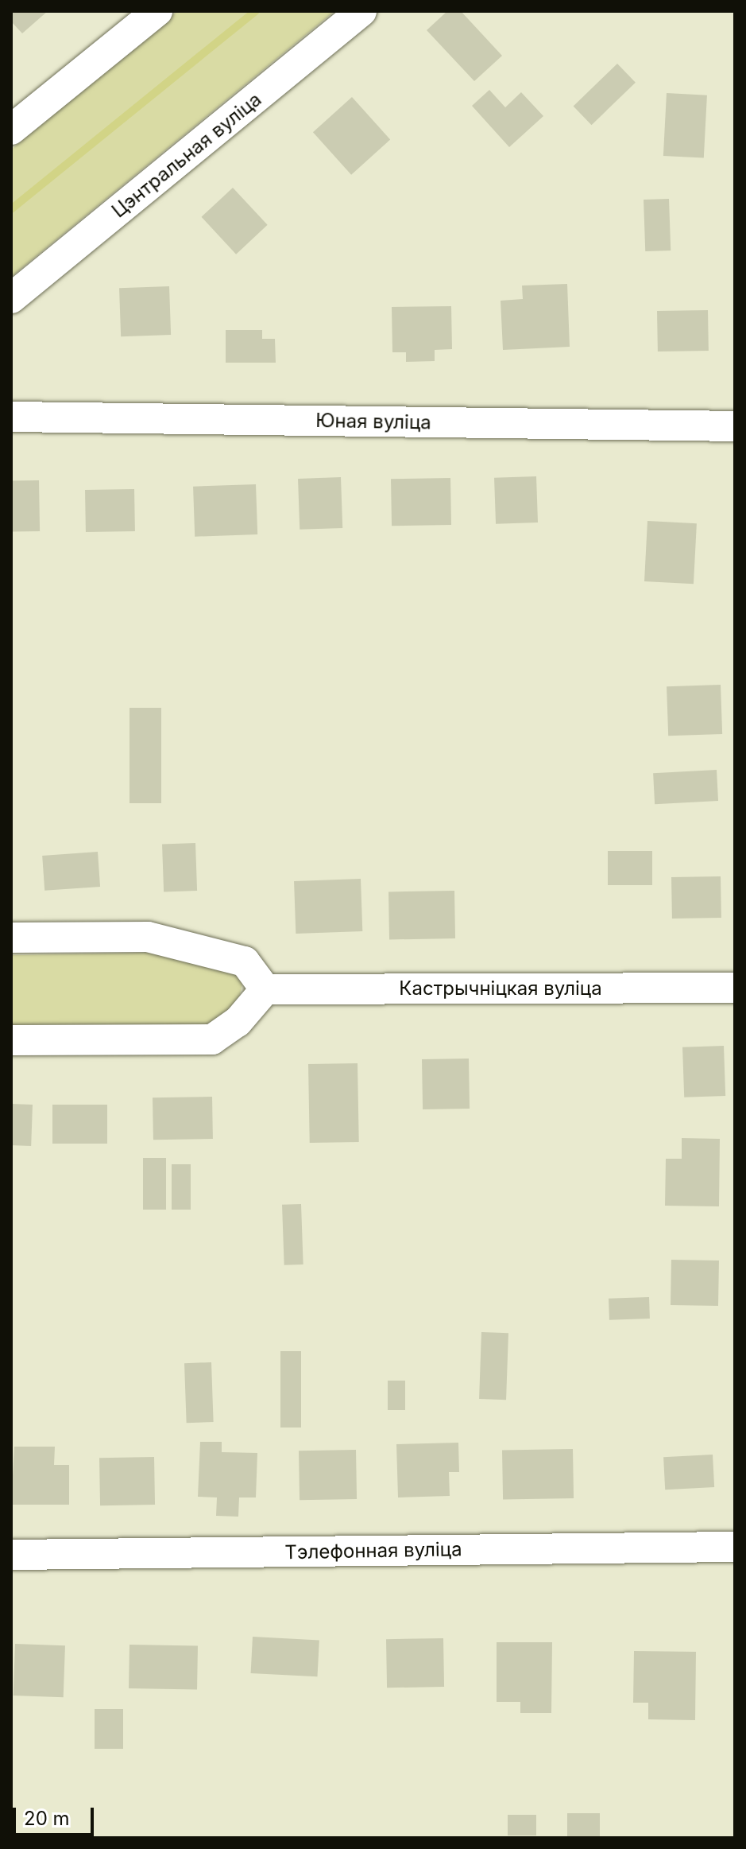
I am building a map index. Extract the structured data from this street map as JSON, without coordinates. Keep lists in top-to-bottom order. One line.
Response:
{"streets":{"street":["Цэнтральная вуліца","Юная вуліца","Кастрычніцкая вуліца","Тэлефонная вуліца"]},"scale_bar":"20 m"}
